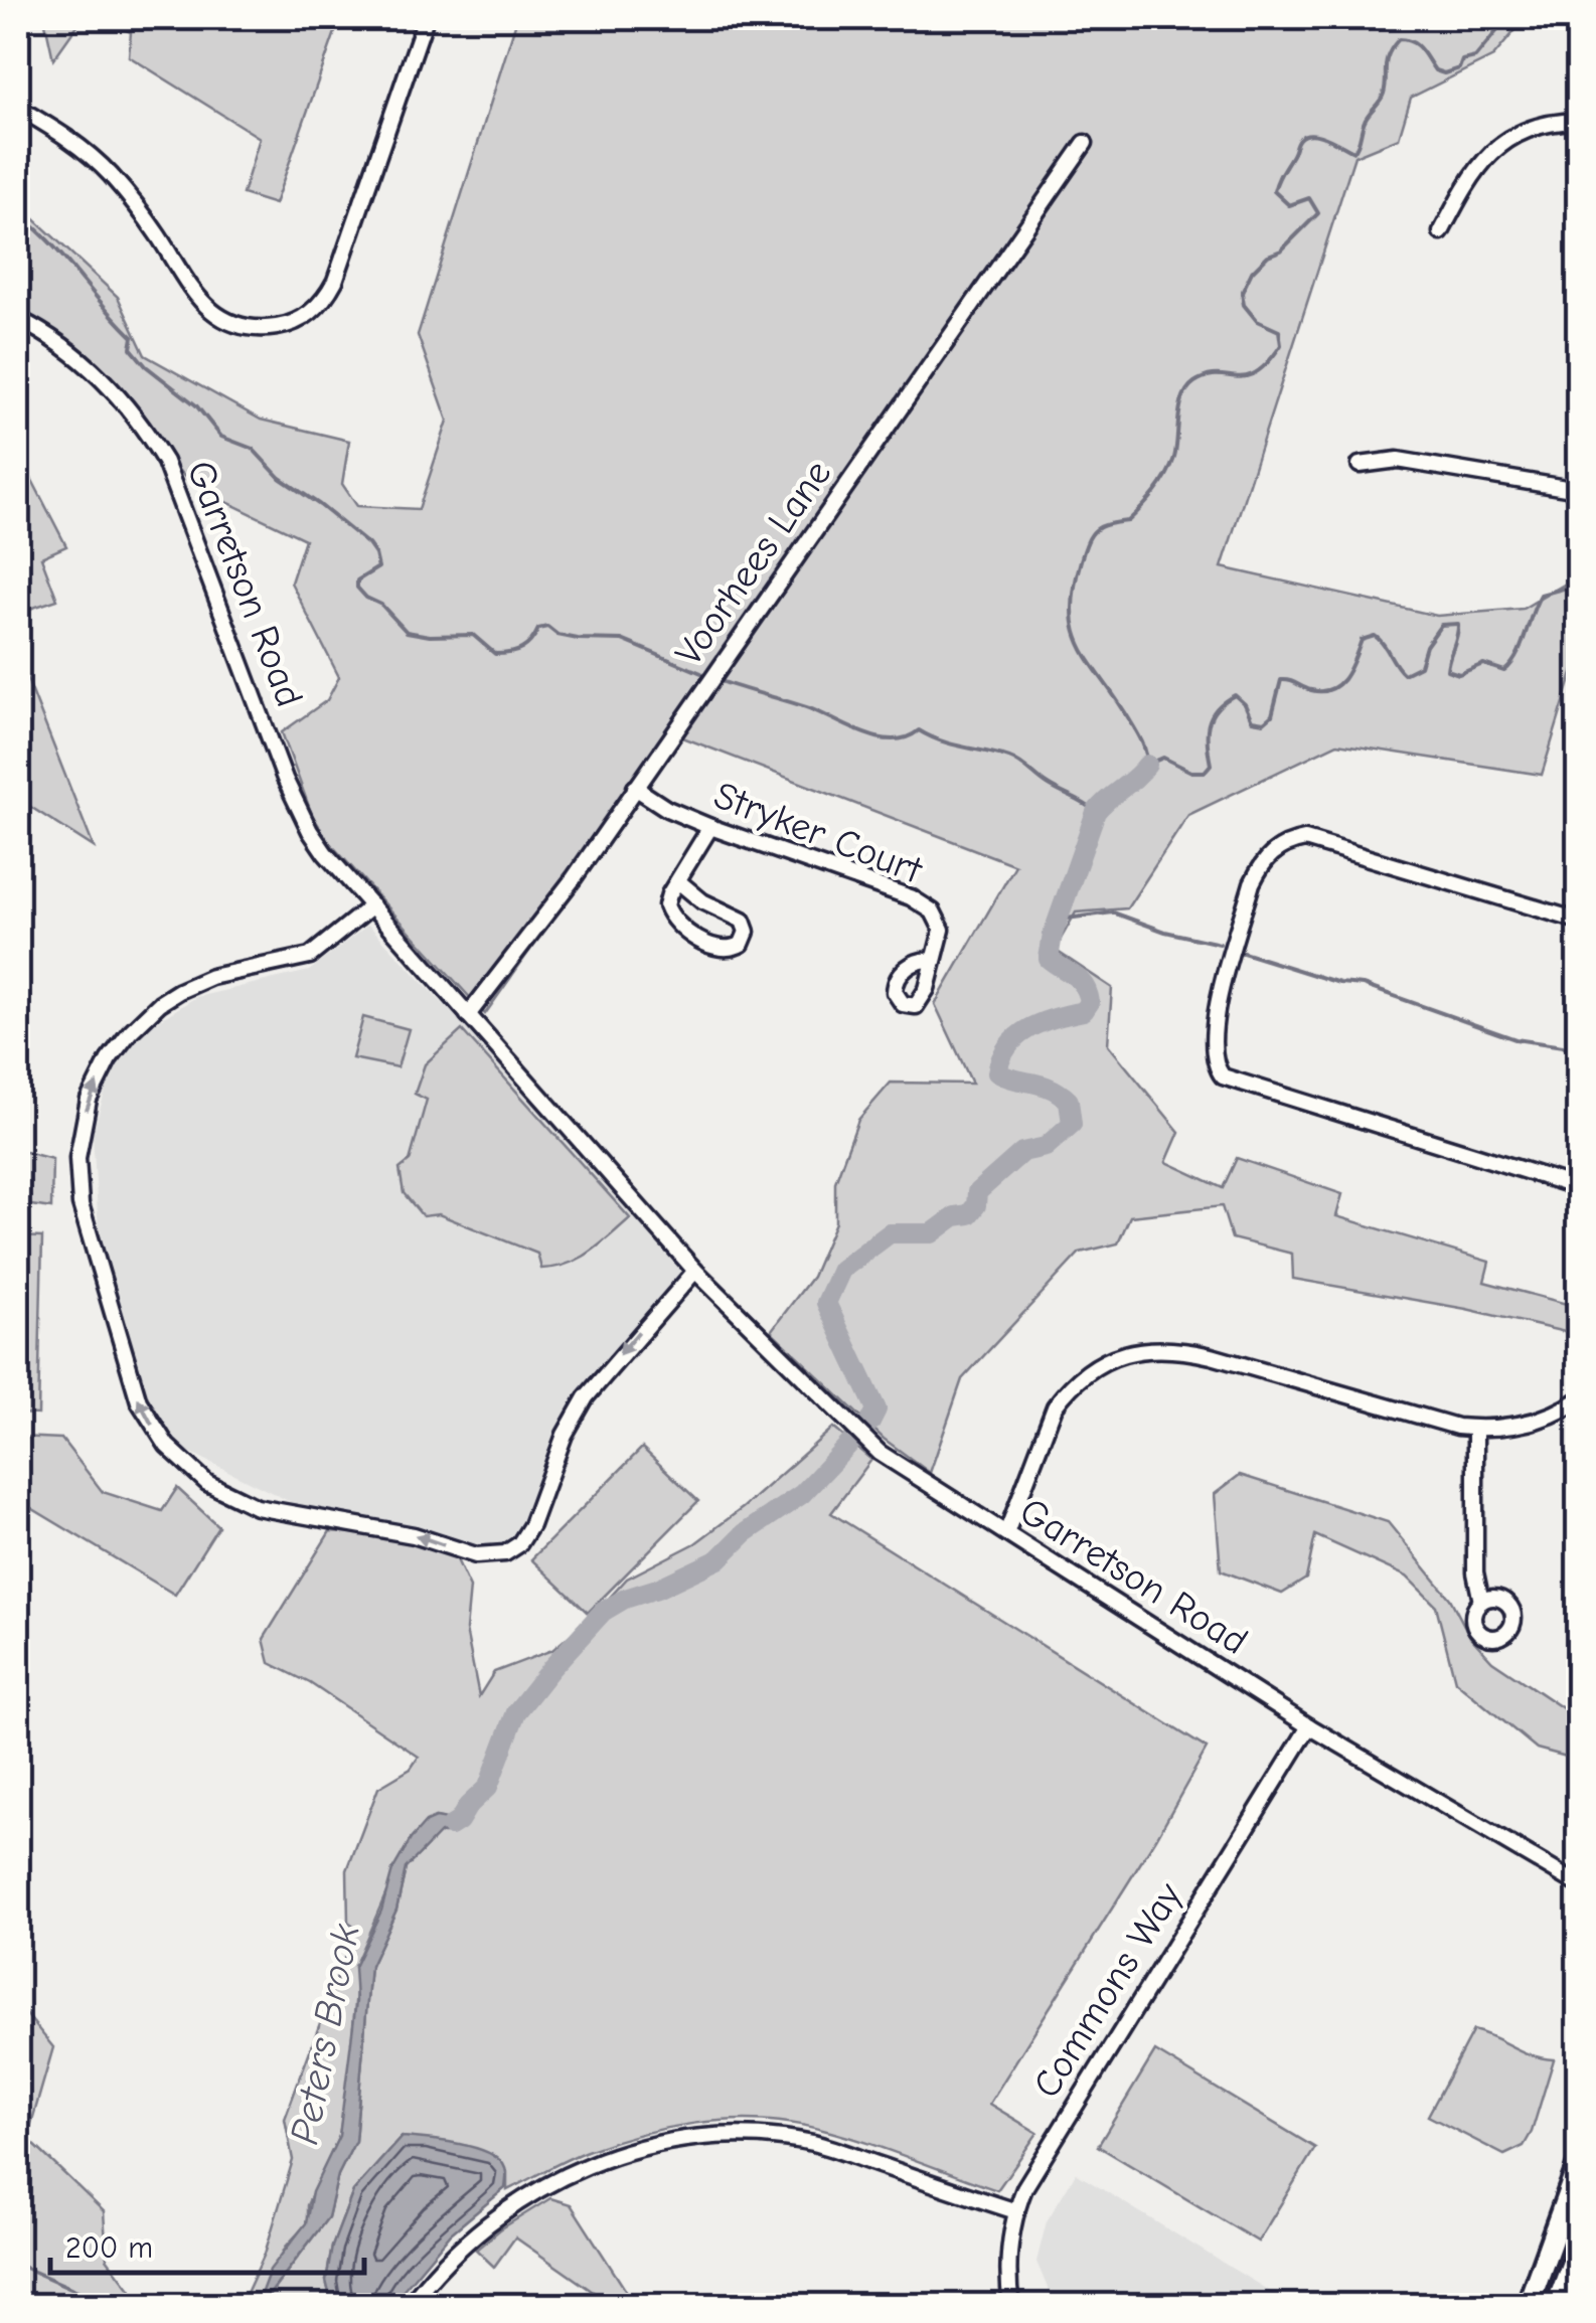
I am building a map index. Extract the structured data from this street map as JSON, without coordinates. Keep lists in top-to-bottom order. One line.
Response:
{"streets":{"street":["Voorhees Lane","Garretson Road","Stryker Court","Commons Way"]},"crossings":[["Voorhees Lane","Garretson Road"],["Voorhees Lane","Stryker Court"],["Garretson Road","Commons Way"]],"water":["Peters Brook"],"scale_bar":"200 m"}
